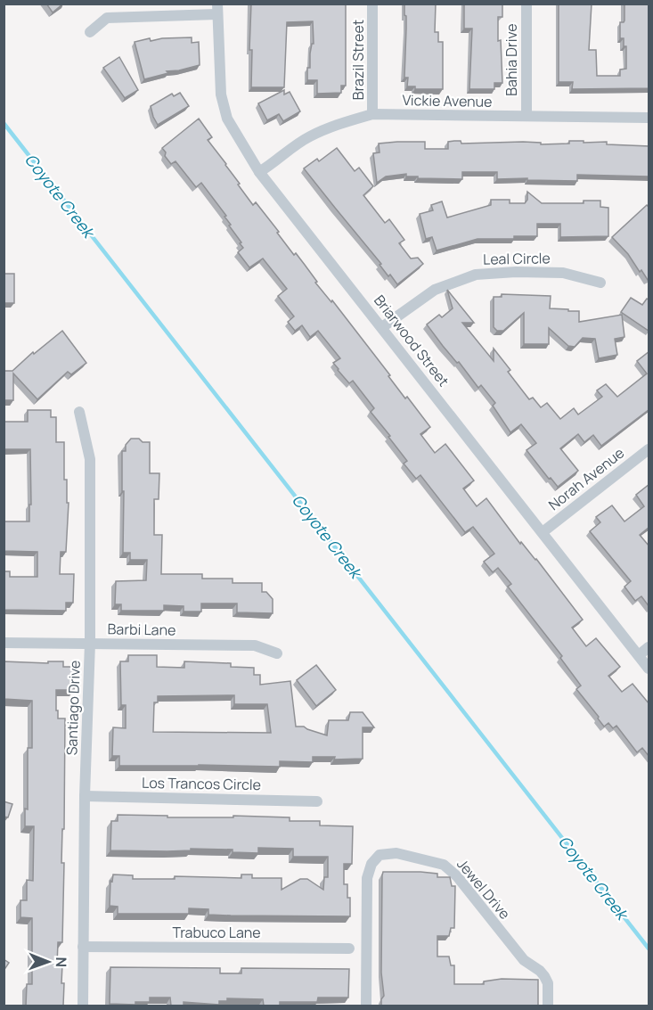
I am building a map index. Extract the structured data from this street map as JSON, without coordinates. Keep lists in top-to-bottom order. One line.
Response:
{"streets":{"street":["Brazil Street","Bahia Drive","Vickie Avenue","Leal Circle","Briarwood Street","Norah Avenue","Barbi Lane","Santiago Drive","Los Trancos Circle","Jewel Drive","Trabuco Lane"]},"crossings":[["Brazil Street","Vickie Avenue"],["Bahia Drive","Vickie Avenue"],["Vickie Avenue","Briarwood Street"],["Leal Circle","Briarwood Street"],["Briarwood Street","Norah Avenue"],["Barbi Lane","Santiago Drive"],["Santiago Drive","Los Trancos Circle"],["Santiago Drive","Trabuco Lane"]],"water":["Coyote Creek"],"north":"right"}
